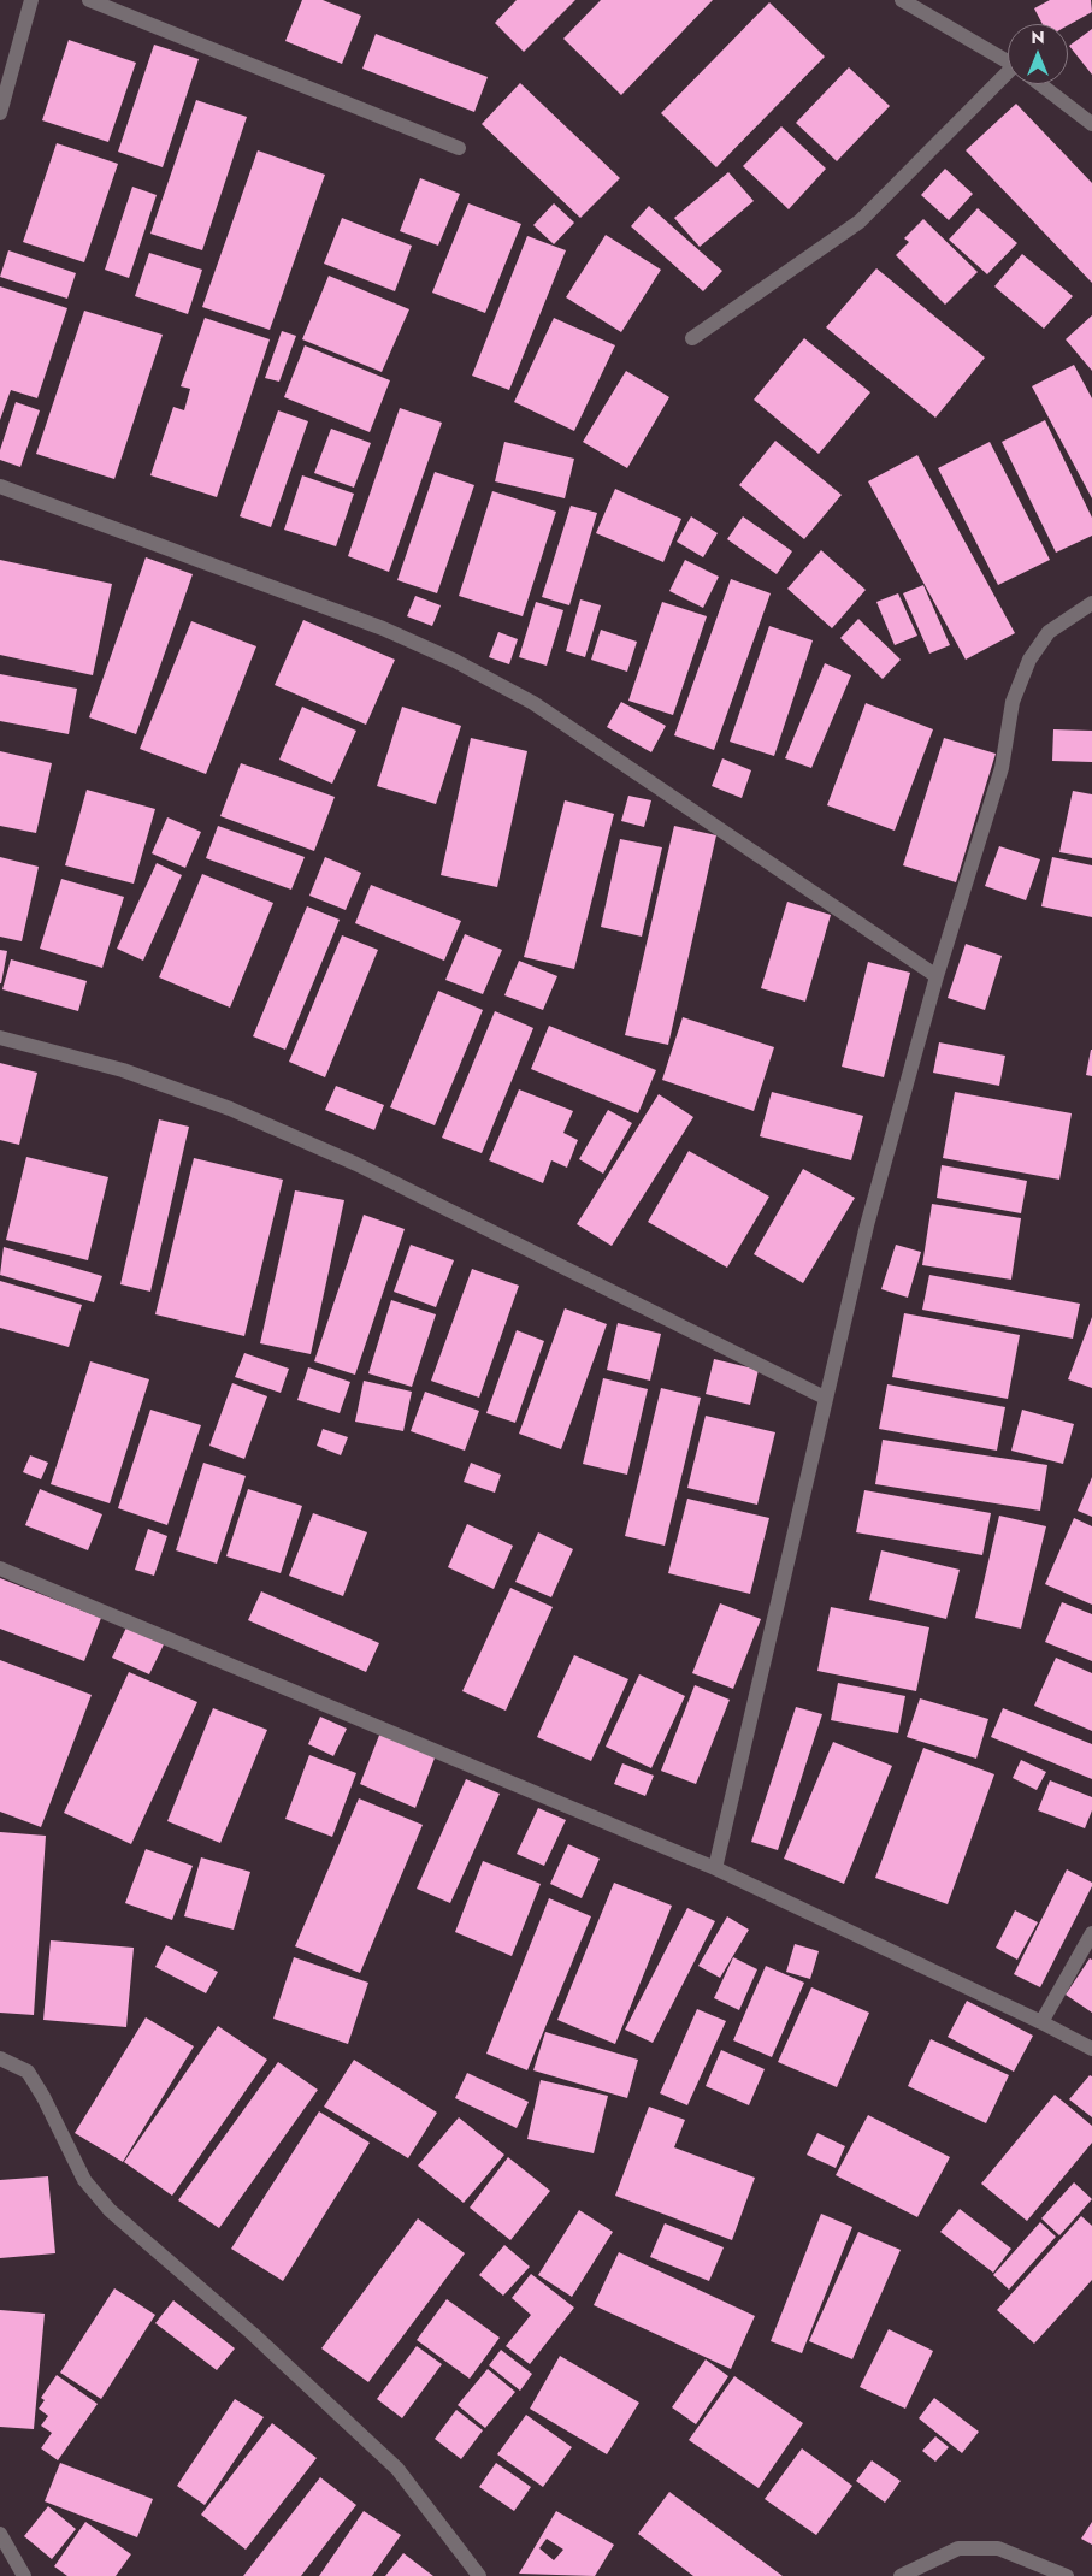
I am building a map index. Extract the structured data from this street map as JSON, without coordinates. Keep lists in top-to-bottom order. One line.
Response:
{"north":"top"}
